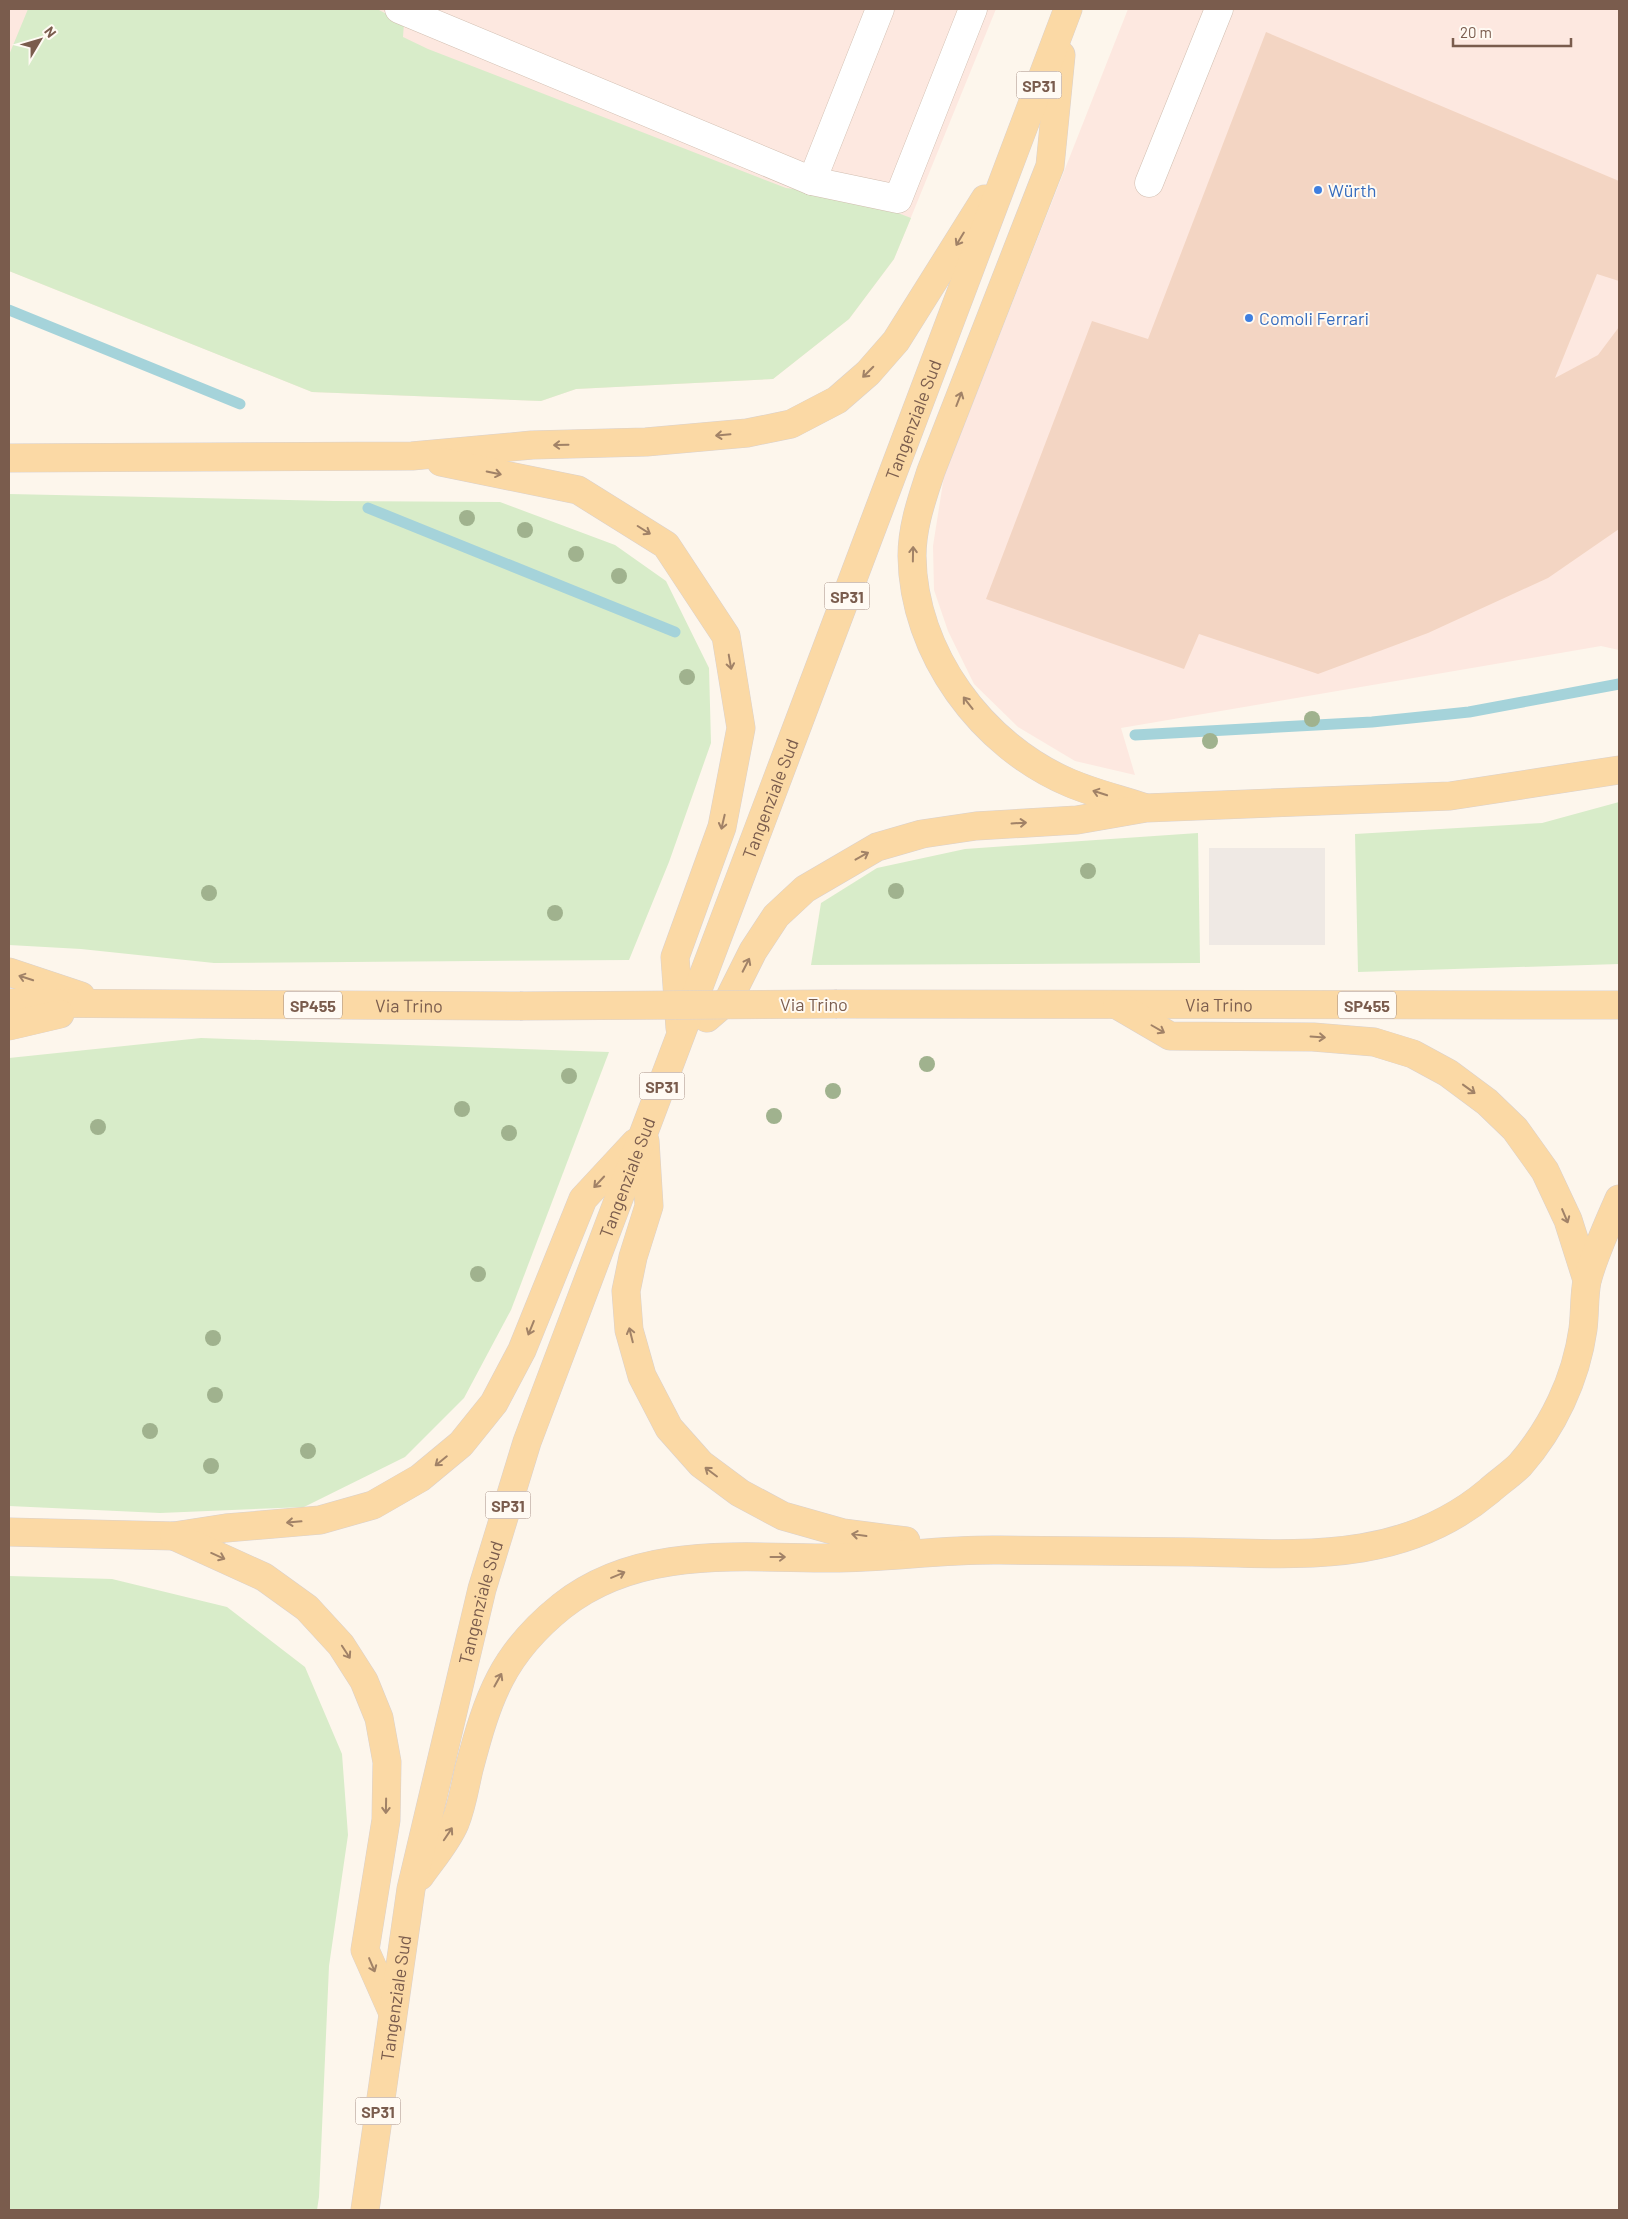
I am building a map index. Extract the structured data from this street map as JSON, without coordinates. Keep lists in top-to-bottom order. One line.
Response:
{"streets":{"main road":["SP31","Tangenziale Sud","Via Trino","SP455"]},"places":["Würth","Comoli Ferrari"],"scale_bar":"20 m","north":"top right"}
